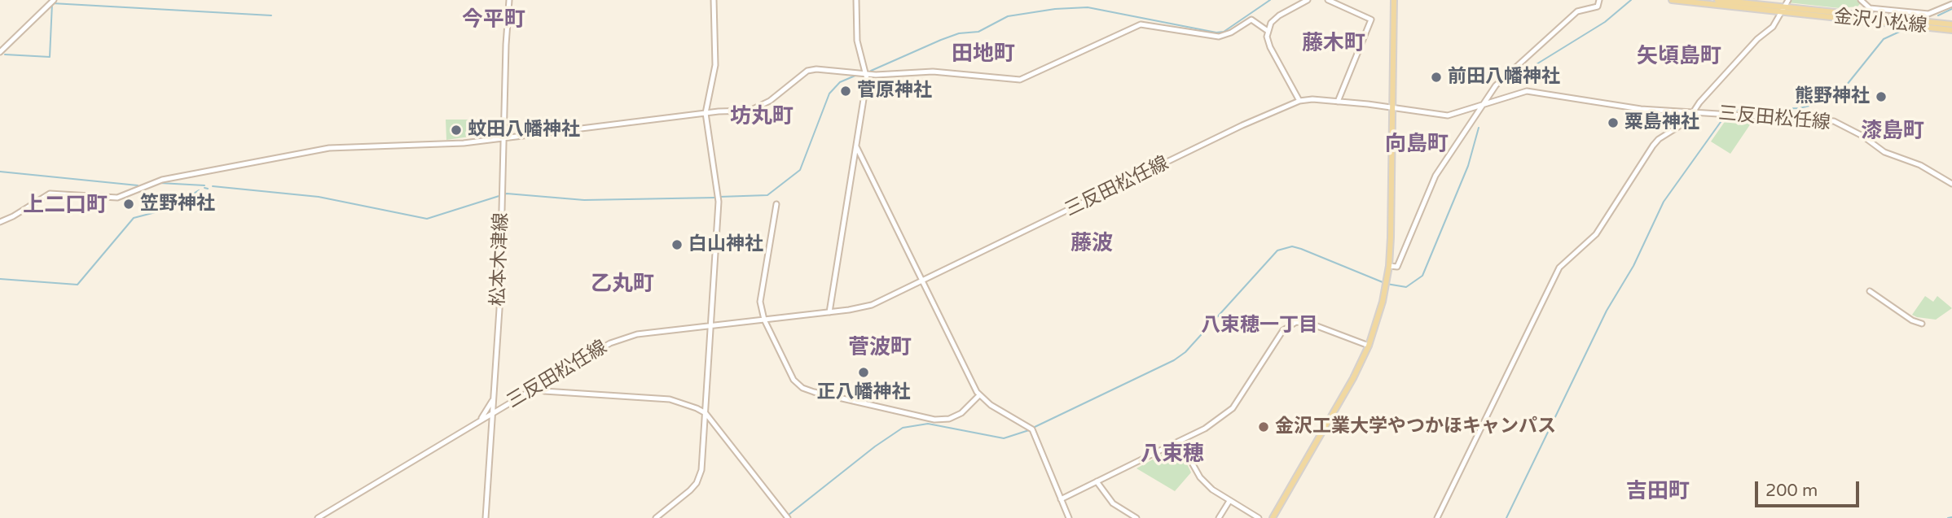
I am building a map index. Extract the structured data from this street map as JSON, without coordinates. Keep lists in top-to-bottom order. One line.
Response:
{"streets":{"main road":["金沢小松線"],"street":["三反田松任線","松本木津線"]},"crossings":[["三反田松任線","松本木津線"]],"districts":["今平町","藤木町","田地町","矢頃島町","坊丸町","漆島町","向島町","上二口町","藤波","乙丸町","八束穂一丁目","菅波町","八束穂","吉田町"],"places":["前田八幡神社","菅原神社","熊野神社","粟島神社","蚊田八幡神社","笠野神社","白山神社","正八幡神社","金沢工業大学やつかほキャンパス"],"scale_bar":"200 m"}
